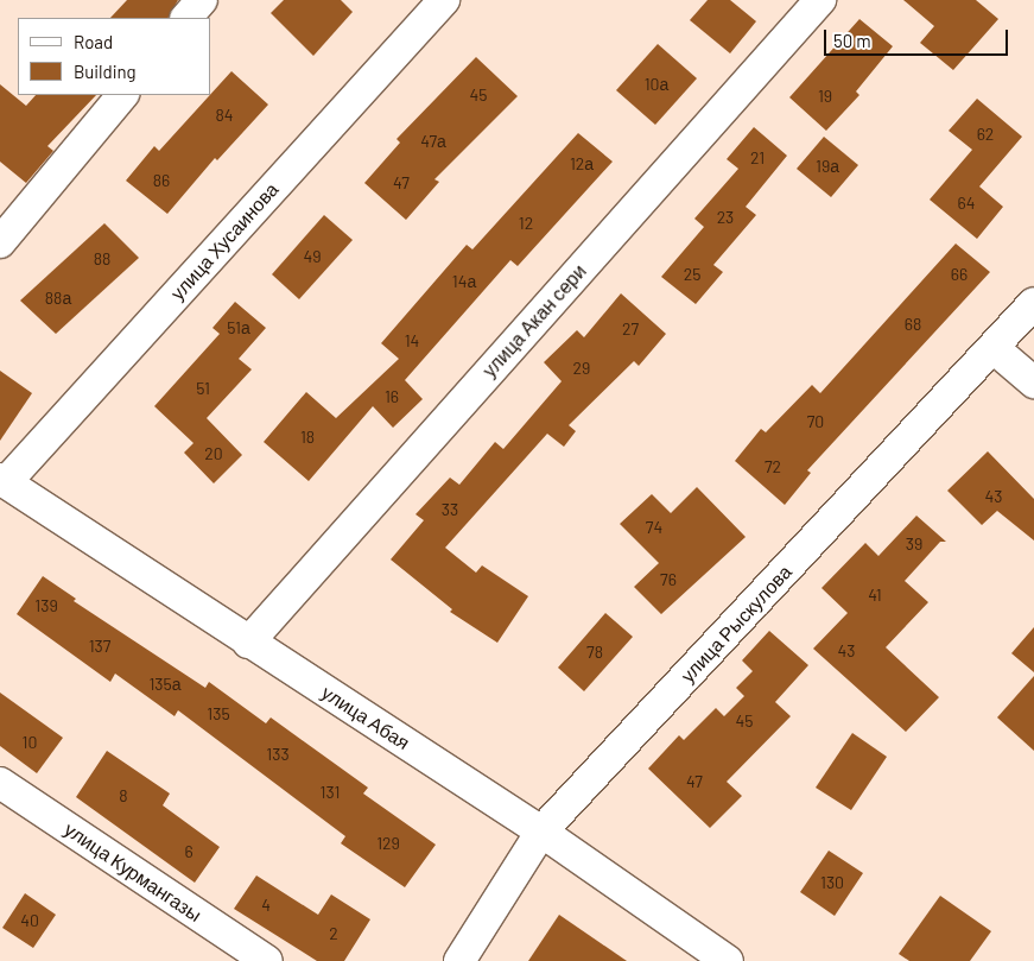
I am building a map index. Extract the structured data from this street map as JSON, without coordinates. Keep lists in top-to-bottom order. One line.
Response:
{"streets":{"street":["улица Хусаинова","улица Акан сери","улица Рыскулова","улица Абая","улица Курмангазы"]},"crossings":[["улица Хусаинова","улица Абая"],["улица Акан сери","улица Абая"],["улица Рыскулова","улица Абая"]],"house_numbers":["10а","45","19","84","62","47а","21","12а","19а","86","47","64","23","12","49","88","25","66","14а","88а","68","51а","27","14","29","51","16","70","18","20","72","43","33","74","39","76","41","139","137","43","78","135а","135","45","10","133","47","131","8","129","6","130","4","40","2"],"legend":["Road","Building"],"scale_bar":"50 m"}
